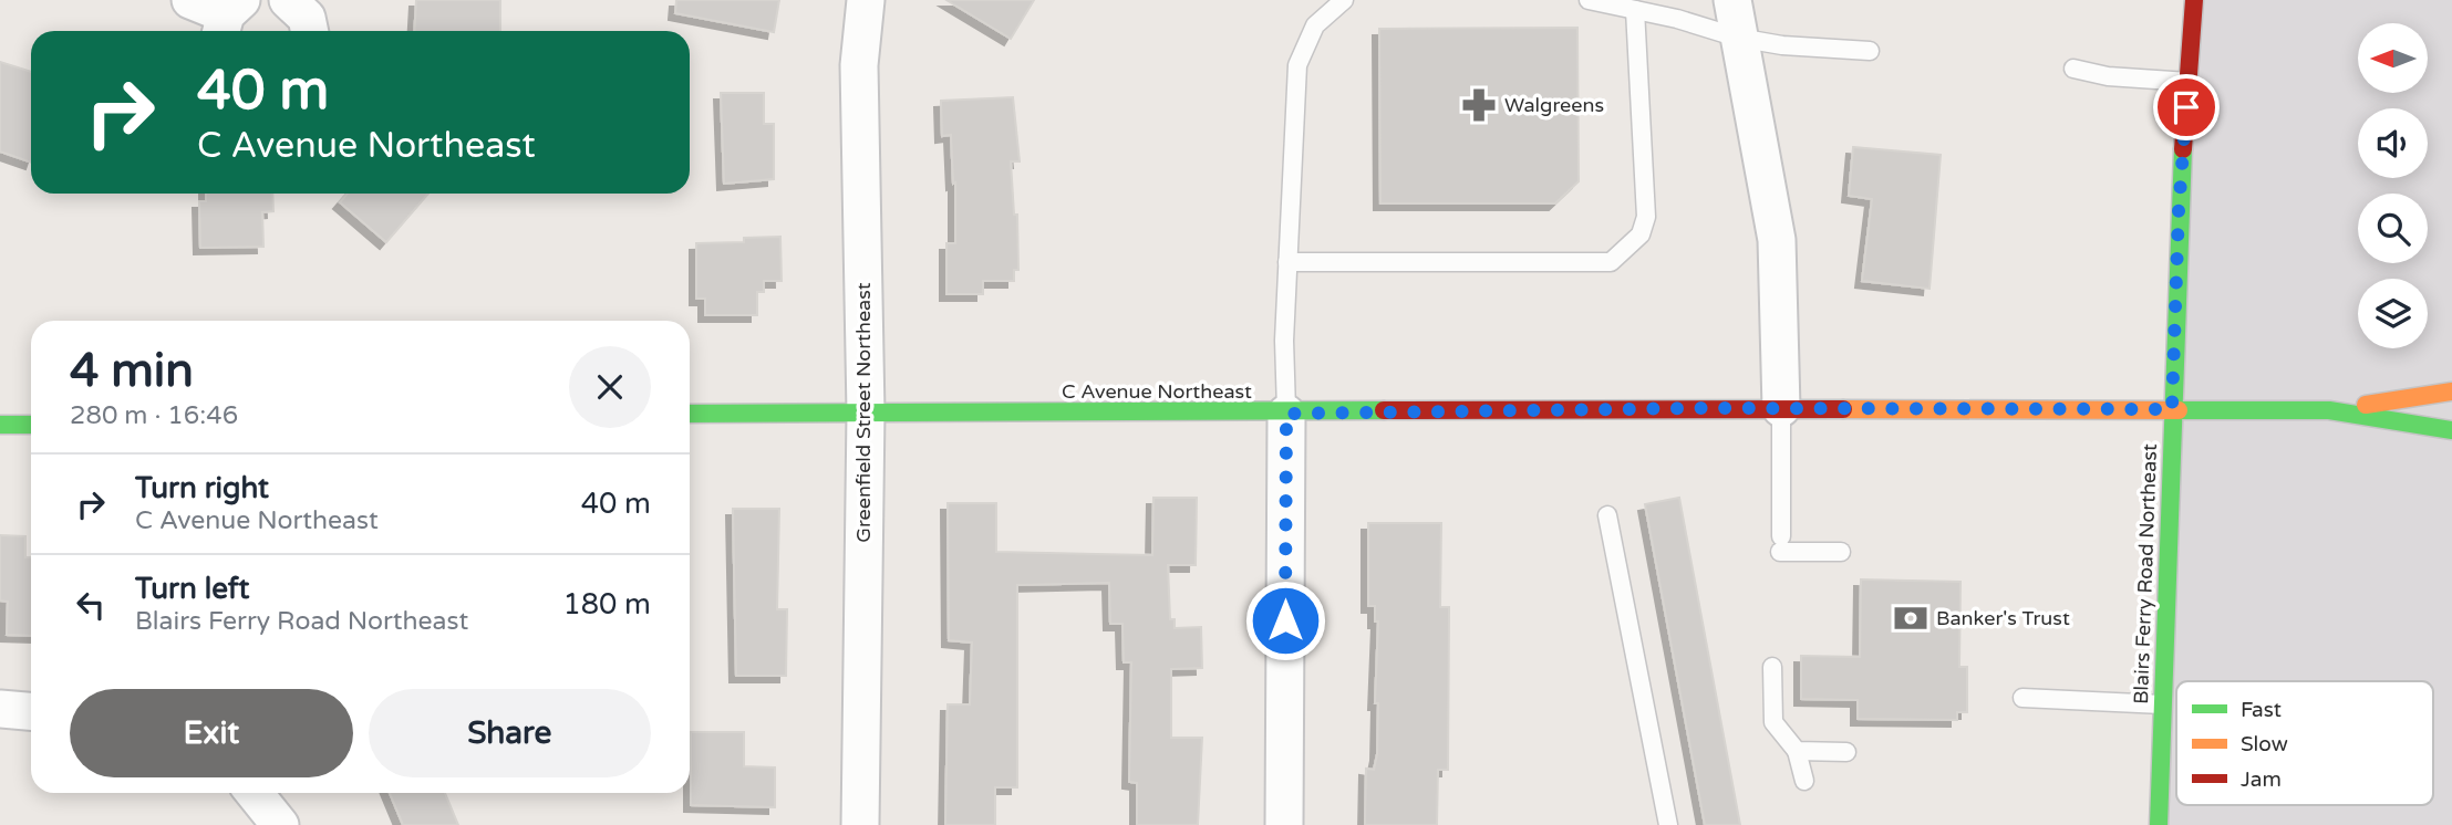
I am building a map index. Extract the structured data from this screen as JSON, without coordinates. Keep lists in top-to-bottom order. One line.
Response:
{"streets":{"main road":["C Avenue Northeast","Blairs Ferry Road Northeast"],"street":["Greenfield Street Northeast"]},"crossings":[["C Avenue Northeast","Greenfield Street Northeast"],["C Avenue Northeast","Blairs Ferry Road Northeast"]],"places":{"pharmacy":["Walgreens"],"bank":["Banker's Trust"]},"legend":["Fast","Slow","Jam"],"north":"left","page":{"turn":["40 m","C Avenue Northeast"],"heading":["4 min","280 m · 16:46"],"list":[{"name":"Turn right","note":"C Avenue Northeast","value":"40 m"},{"name":"Turn left","note":"Blairs Ferry Road Northeast","value":"180 m"}],"buttons":["Exit","Share"]}}
